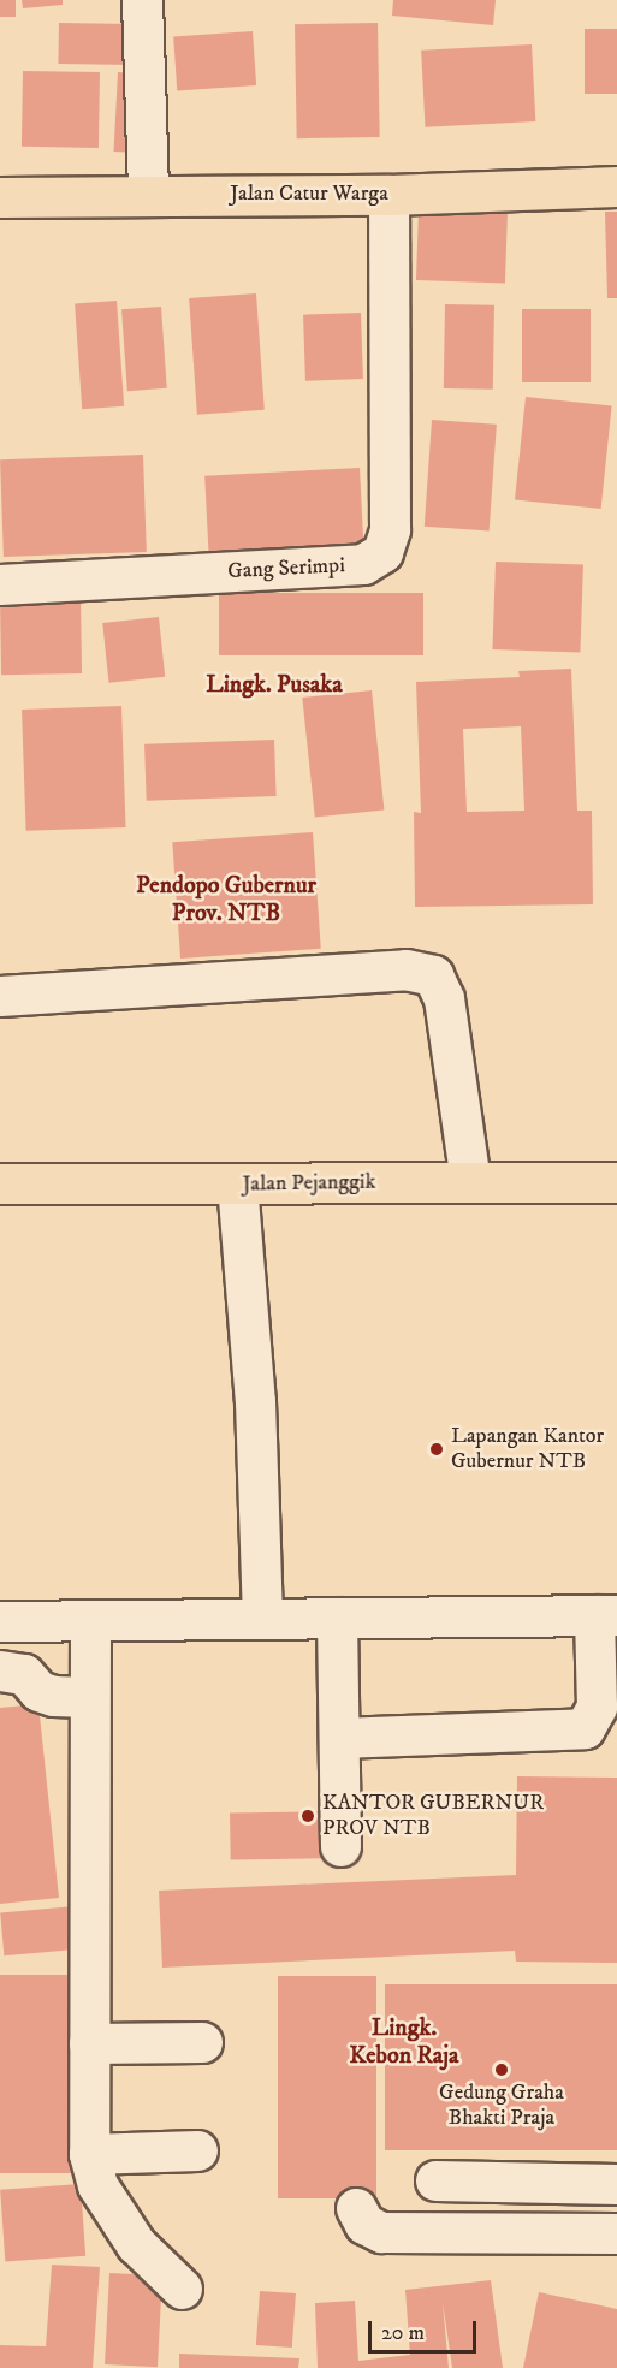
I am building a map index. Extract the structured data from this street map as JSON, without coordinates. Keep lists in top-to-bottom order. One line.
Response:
{"streets":{"main road":["Jalan Catur Warga","Jalan Pejanggik"],"street":["Gang Serimpi"]},"crossings":[["Jalan Catur Warga","Gang Serimpi"]],"districts":["Lingk. Pusaka","Pendopo Gubernur Prov. NTB","Lingk. Kebon Raja"],"places":["Lapangan Kantor Gubernur NTB","KANTOR GUBERNUR PROV NTB","Gedung Graha Bhakti Praja"],"scale_bar":"20 m"}
